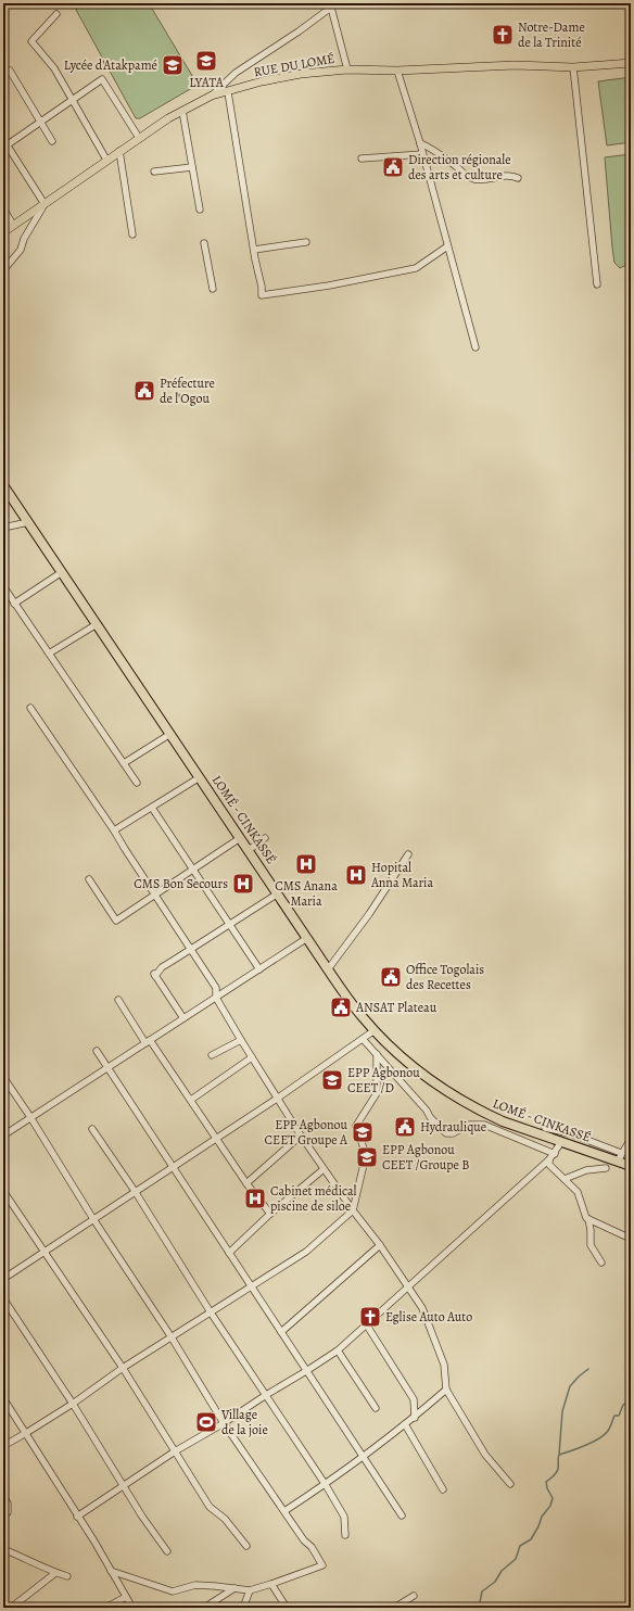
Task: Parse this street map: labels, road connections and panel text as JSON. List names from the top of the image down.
{
  "streets": {
    "highway": ["LOMÉ - CINKASSÉ"],
    "main road": ["RUE DU LOMÉ"]
  },
  "places": {
    "church": ["Notre-Dame de la Trinité", "Eglise Auto Auto"],
    "school or university": [
      "LYATA",
      "Lycée d'Atakpamé",
      "EPP Agbonou CEET /D",
      "EPP Agbonou CEET Groupe A",
      "EPP Agbonou CEET /Groupe B"
    ],
    "public building": [
      "Direction régionale des arts et culture",
      "Préfecture de l'Ogou",
      "Office Togolais des Recettes",
      "ANSAT Plateau",
      "Hydraulique"
    ],
    "hospital": [
      "CMS Anana Maria",
      "Hopital Anna Maria",
      "CMS Bon Secours",
      "Cabinet médical piscine de siloe"
    ],
    "sports": ["Village de la joie"]
  }
}
